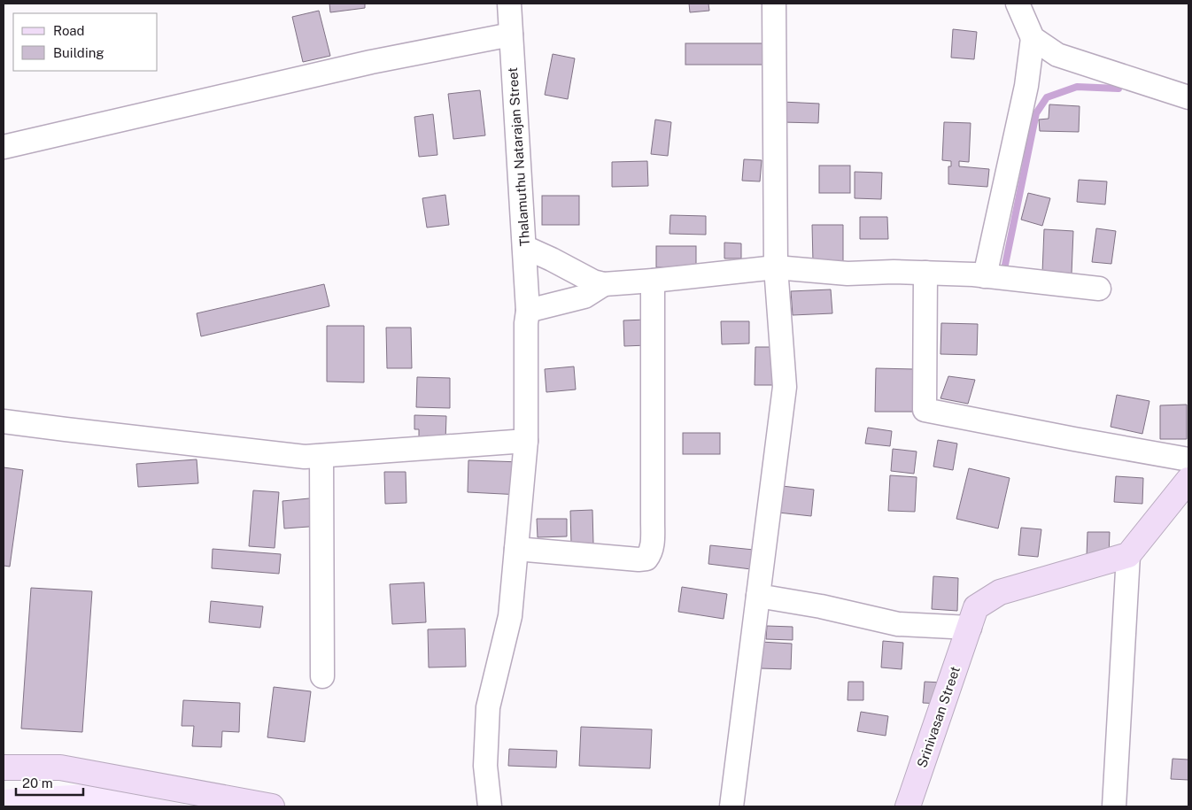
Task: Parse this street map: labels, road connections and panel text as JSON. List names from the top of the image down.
{
  "streets": {
    "street": ["Thalamuthu Natarajan Street", "Srinivasan Street"]
  },
  "legend": ["Road", "Building"],
  "scale_bar": "20 m"
}
